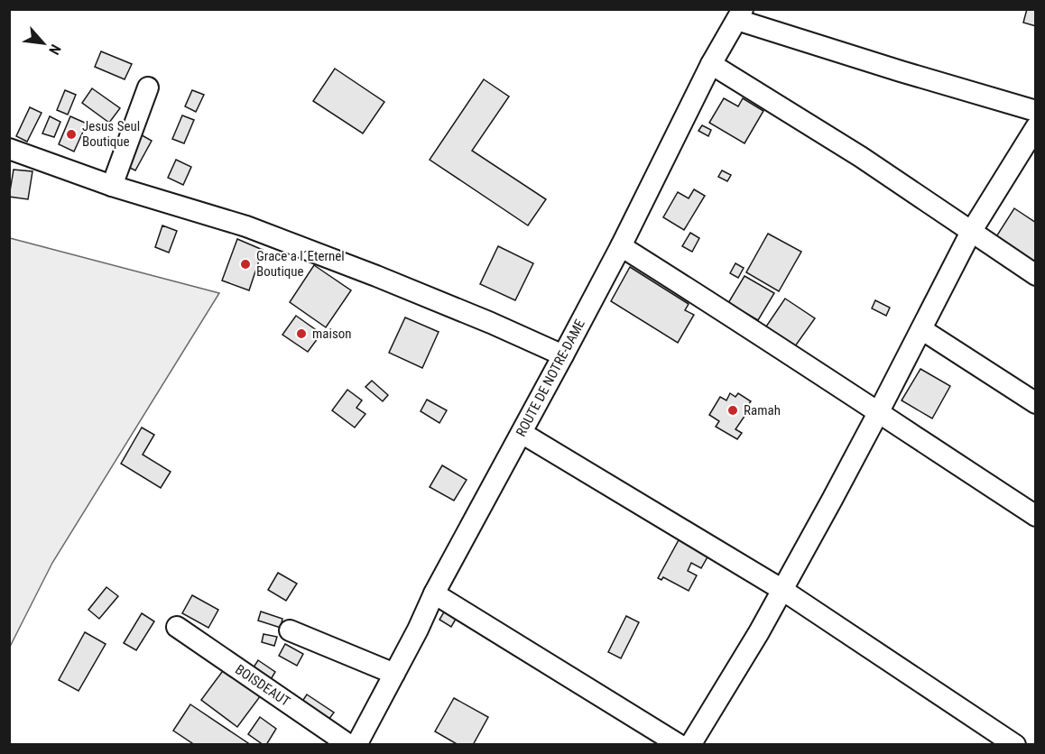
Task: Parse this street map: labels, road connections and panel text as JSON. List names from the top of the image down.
{
  "streets": {
    "street": ["ROUTE DE NOTRE-DAME", "BOISDEAUT"]
  },
  "places": [
    "Jesus Seul Boutique",
    "Grace a l´Eternel Boutique",
    "maison",
    "Ramah"
  ],
  "north": "bottom right"
}
